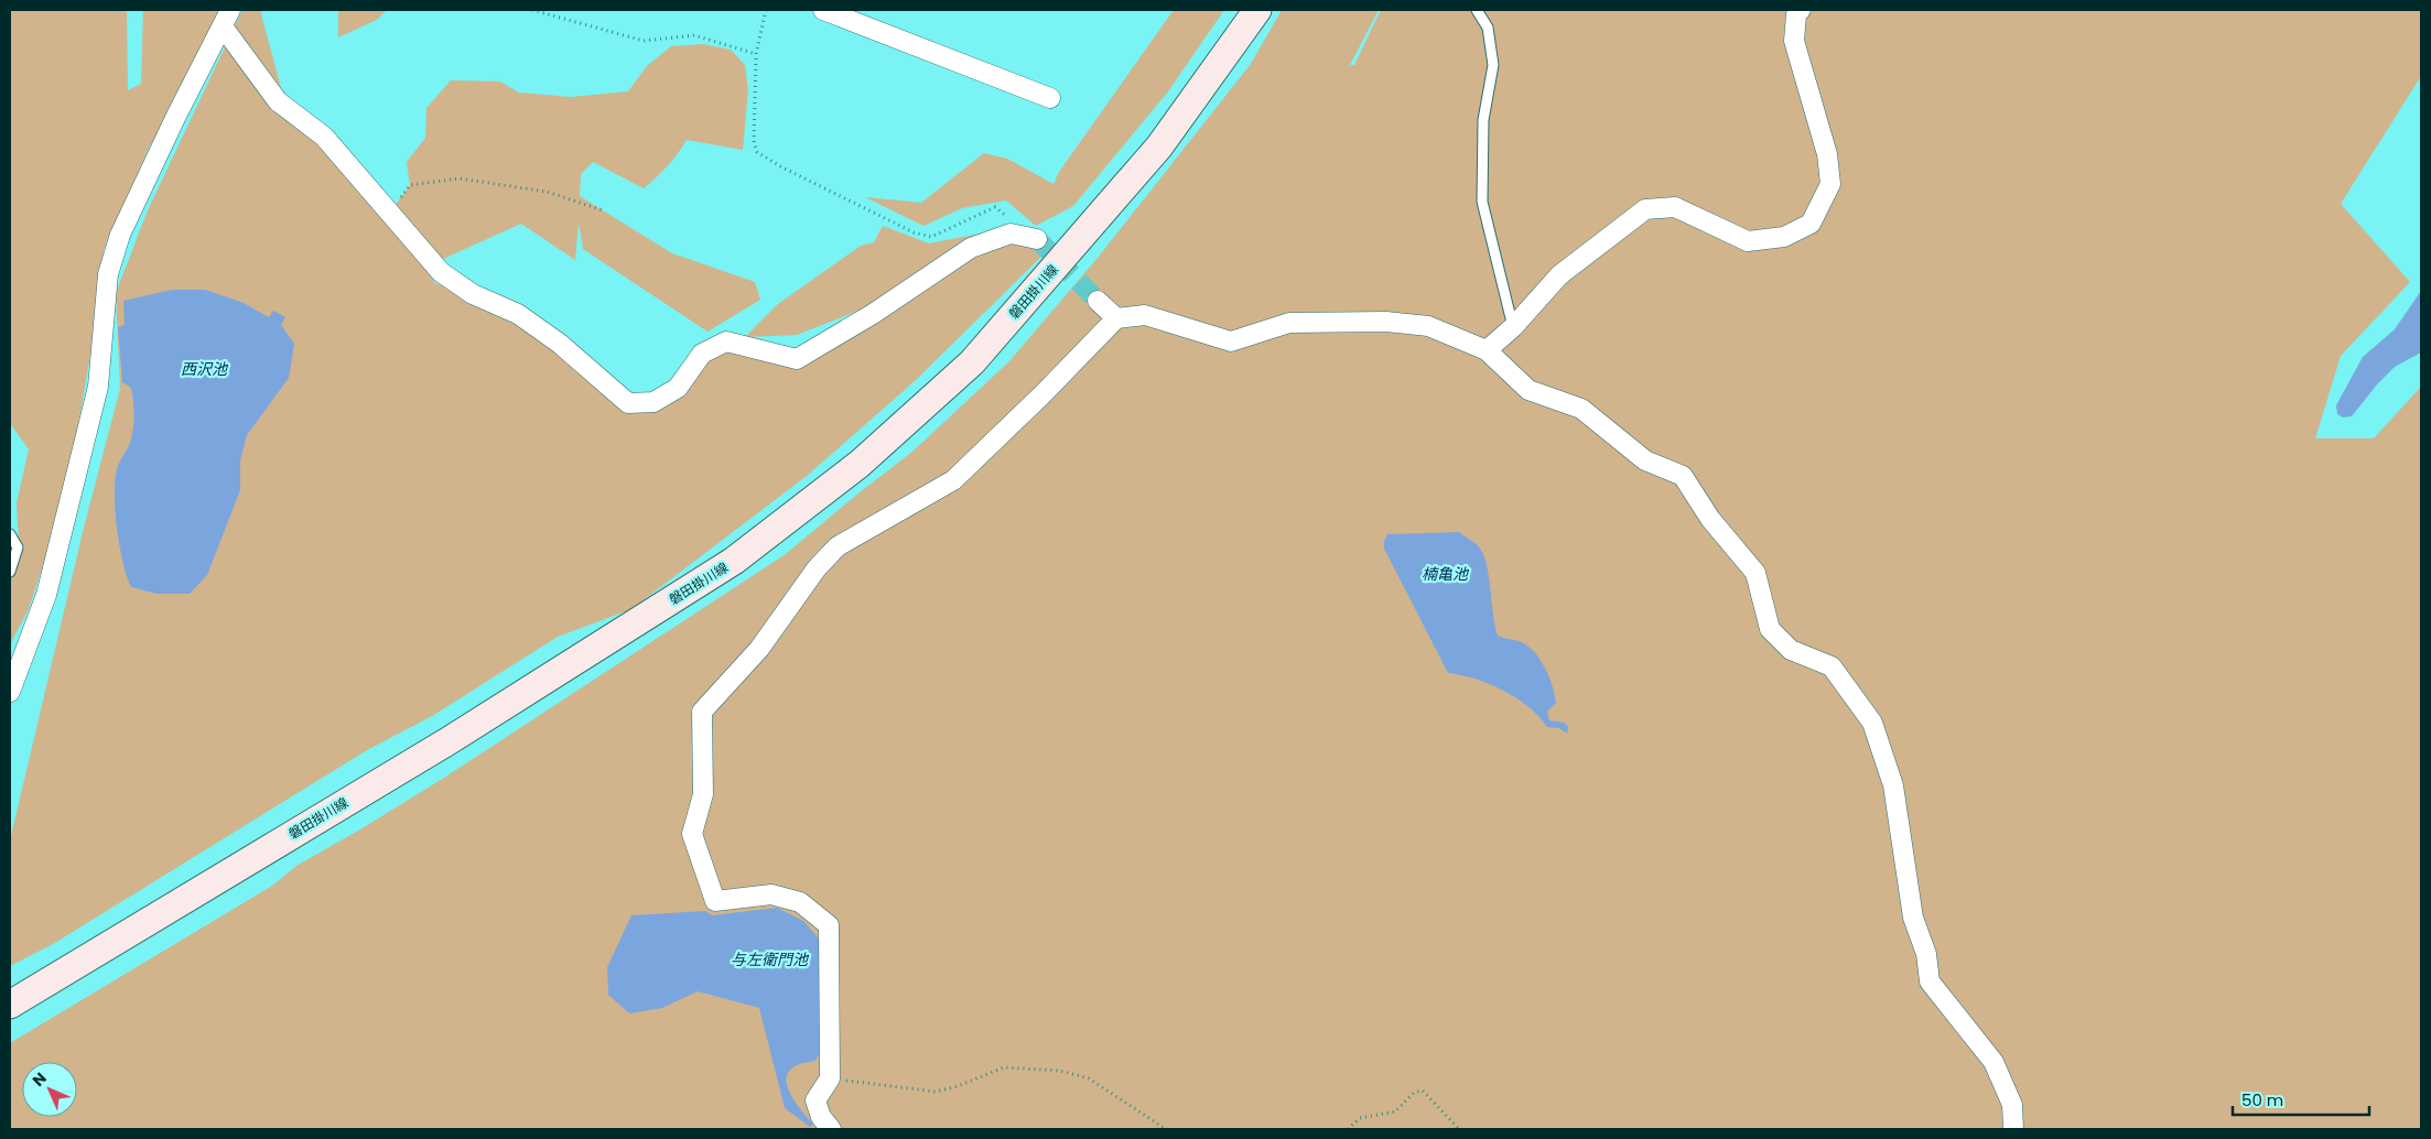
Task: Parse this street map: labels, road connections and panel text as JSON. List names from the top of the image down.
{
  "streets": {
    "main road": ["磐田掛川線"]
  },
  "water": ["西沢池", "楠亀池", "与左衛門池"],
  "scale_bar": "50 m",
  "north": "top left"
}
